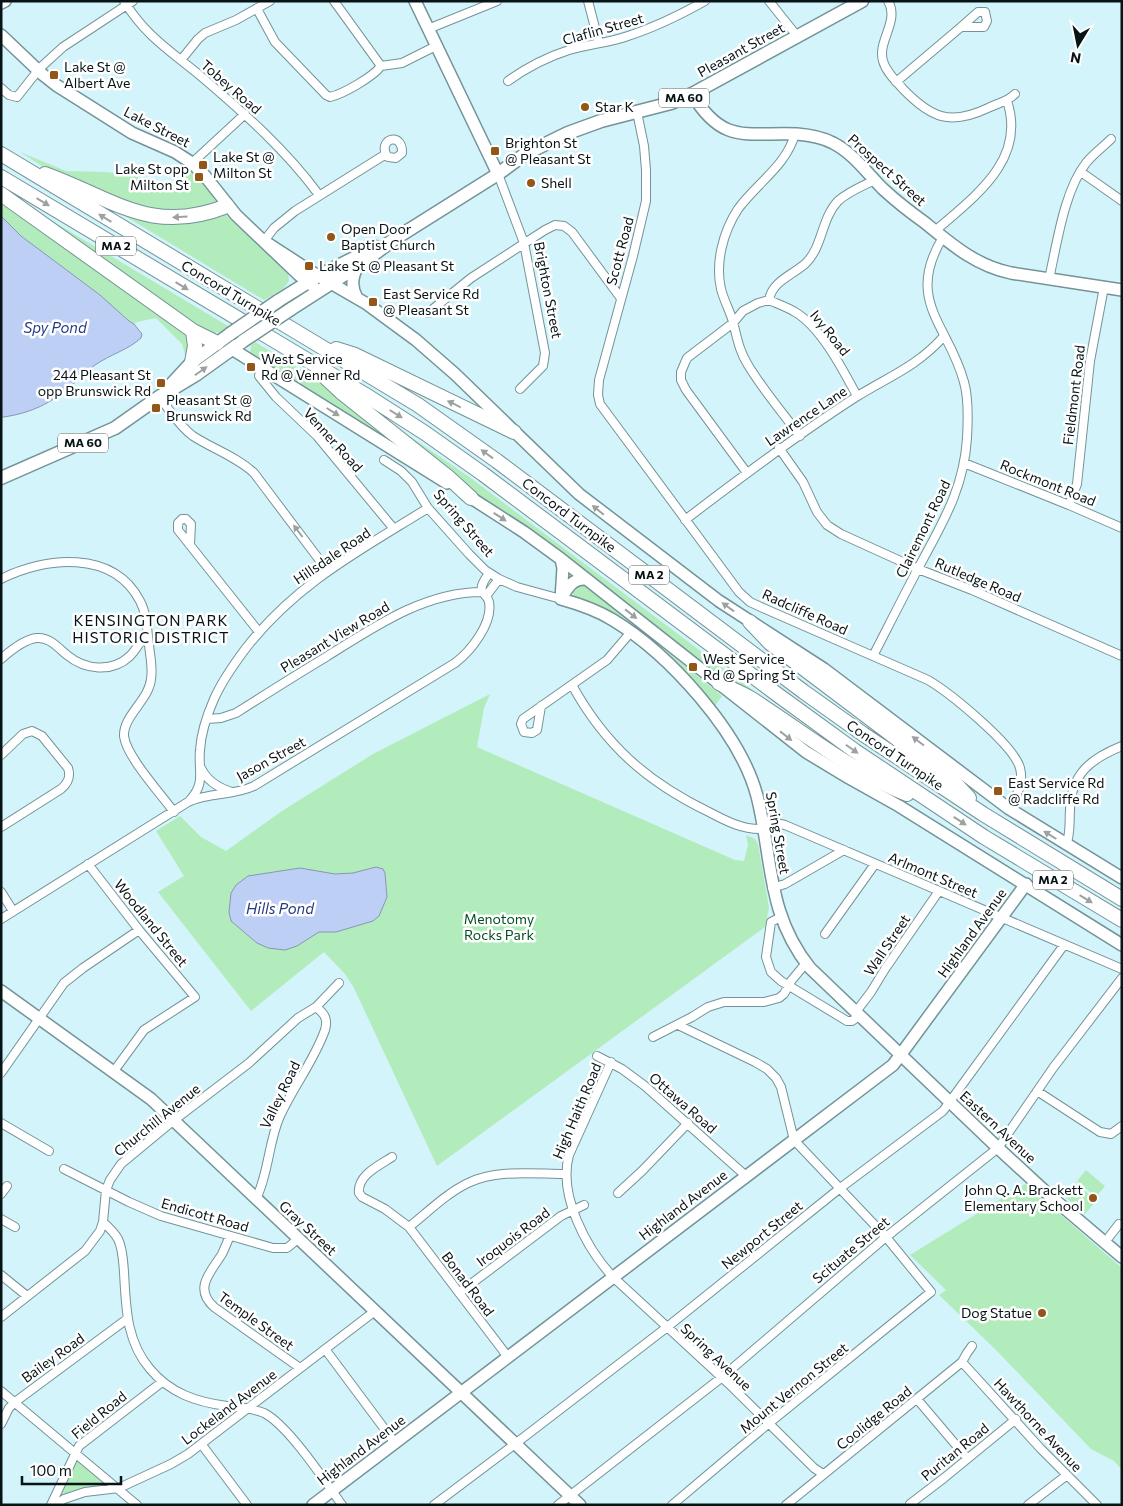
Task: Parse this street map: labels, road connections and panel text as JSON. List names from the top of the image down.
{
  "streets": {
    "highway": ["MA 2", "Concord Turnpike"],
    "main road": ["Pleasant Street", "MA 60"],
    "street": [
      "Claflin Street",
      "Tobey Road",
      "Lake Street",
      "Prospect Street",
      "Scott Road",
      "Brighton Street",
      "Ivy Road",
      "Fieldmont Road",
      "Lawrence Lane",
      "Venner Road",
      "Rockmont Road",
      "Spring Street",
      "Clairemont Road",
      "Hillsdale Road",
      "Rutledge Road",
      "Radcliffe Road",
      "Pleasant View Road",
      "Jason Street",
      "Arlmont Street",
      "Woodland Street",
      "Highland Avenue",
      "Wall Street",
      "Valley Road",
      "Ottawa Road",
      "High Haith Road",
      "Churchill Avenue",
      "Eastern Avenue",
      "Endicott Road",
      "Gray Street",
      "Newport Street",
      "Iroquois Road",
      "Scituate Street",
      "Bonad Road",
      "Temple Street",
      "Spring Avenue",
      "Bailey Road",
      "Mount Vernon Street",
      "Lockeland Avenue",
      "Field Road",
      "Coolidge Road",
      "Hawthorne Avenue",
      "Puritan Road"
    ]
  },
  "crossings": [
    ["Pleasant Street", "Lake Street"],
    ["Pleasant Street", "Prospect Street"],
    ["Pleasant Street", "Scott Road"],
    ["Pleasant Street", "Brighton Street"],
    ["Pleasant Street", "Concord Turnpike"],
    ["Lake Street", "Concord Turnpike"],
    ["Prospect Street", "Fieldmont Road"],
    ["Prospect Street", "Clairemont Road"],
    ["Scott Road", "Radcliffe Road"],
    ["Concord Turnpike", "Radcliffe Road"],
    ["Ivy Road", "Lawrence Lane"],
    ["Fieldmont Road", "Rockmont Road"],
    ["Lawrence Lane", "Clairemont Road"],
    ["Lawrence Lane", "Rutledge Road"],
    ["Lawrence Lane", "Radcliffe Road"],
    ["Venner Road", "Hillsdale Road"],
    ["Rockmont Road", "Clairemont Road"],
    ["Spring Street", "Hillsdale Road"],
    ["Spring Street", "Jason Street"],
    ["Spring Street", "Arlmont Street"],
    ["Spring Street", "Highland Avenue"],
    ["Spring Street", "Wall Street"],
    ["Spring Street", "Eastern Avenue"],
    ["Clairemont Road", "Rutledge Road"],
    ["Clairemont Road", "Radcliffe Road"],
    ["Hillsdale Road", "Pleasant View Road"],
    ["Hillsdale Road", "Jason Street"],
    ["Pleasant View Road", "Jason Street"],
    ["Jason Street", "Woodland Street"],
    ["Arlmont Street", "Highland Avenue"],
    ["Arlmont Street", "Wall Street"],
    ["Arlmont Street", "Newport Street"],
    ["Woodland Street", "Gray Street"],
    ["Highland Avenue", "Ottawa Road"],
    ["Highland Avenue", "High Haith Road"],
    ["Highland Avenue", "Eastern Avenue"],
    ["Highland Avenue", "Gray Street"],
    ["Highland Avenue", "Bonad Road"],
    ["Highland Avenue", "Spring Avenue"],
    ["Valley Road", "Churchill Avenue"],
    ["Valley Road", "Gray Street"],
    ["Ottawa Road", "High Haith Road"],
    ["High Haith Road", "Iroquois Road"],
    ["High Haith Road", "Spring Avenue"],
    ["Churchill Avenue", "Endicott Road"],
    ["Churchill Avenue", "Gray Street"],
    ["Eastern Avenue", "Newport Street"],
    ["Eastern Avenue", "Scituate Street"],
    ["Endicott Road", "Gray Street"],
    ["Endicott Road", "Temple Street"],
    ["Gray Street", "Newport Street"],
    ["Gray Street", "Scituate Street"],
    ["Gray Street", "Lockeland Avenue"],
    ["Newport Street", "Spring Avenue"],
    ["Iroquois Road", "Bonad Road"],
    ["Scituate Street", "Spring Avenue"],
    ["Scituate Street", "Mount Vernon Street"],
    ["Temple Street", "Lockeland Avenue"],
    ["Spring Avenue", "Mount Vernon Street"],
    ["Spring Avenue", "Coolidge Road"],
    ["Coolidge Road", "Hawthorne Avenue"],
    ["Hawthorne Avenue", "Puritan Road"]
  ],
  "districts": ["KENSINGTON PARK HISTORIC DISTRICT"],
  "water": ["Spy Pond", "Hills Pond"],
  "parks": ["Menotomy Rocks Park"],
  "places": {
    "transit": [
      "Lake St @ Albert Ave",
      "Brighton St @ Pleasant St",
      "Lake St @ Milton St",
      "Lake St opp Milton St",
      "Lake St @ Pleasant St",
      "East Service Rd @ Pleasant St",
      "West Service Rd @ Venner Rd",
      "244 Pleasant St opp Brunswick Rd",
      "Pleasant St @ Brunswick Rd",
      "West Service Rd @ Spring St",
      "East Service Rd @ Radcliffe Rd"
    ],
    "other": [
      "Star K",
      "Shell",
      "Open Door Baptist Church",
      "John Q. A. Brackett Elementary School",
      "Dog Statue"
    ]
  },
  "scale_bar": "100 m",
  "north": "bottom"
}
